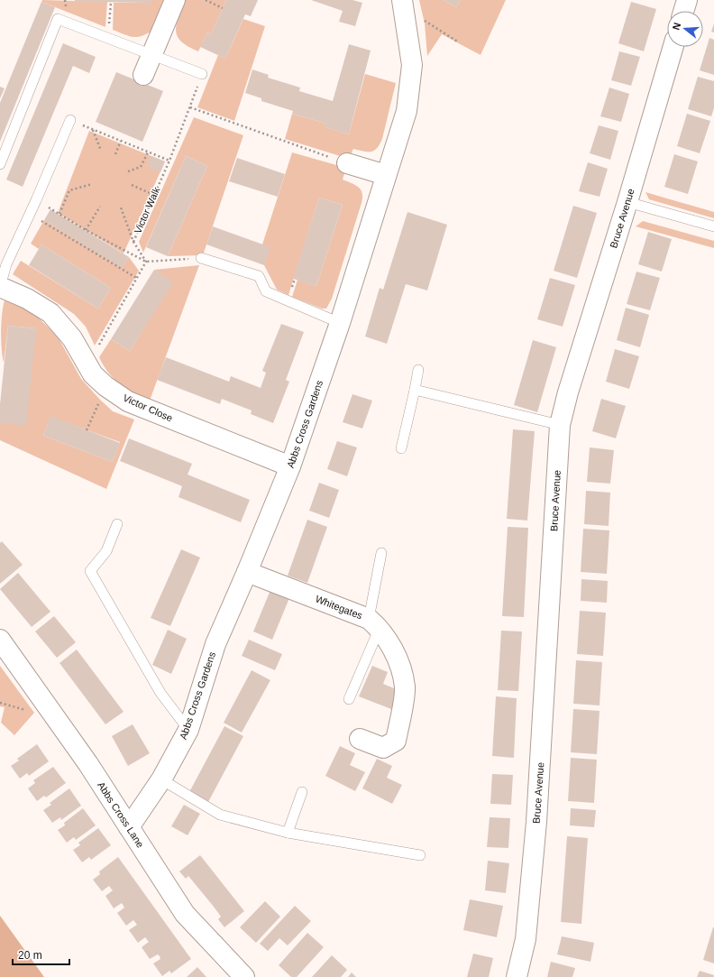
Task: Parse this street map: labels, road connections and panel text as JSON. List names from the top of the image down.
{
  "streets": {
    "street": [
      "Bruce Avenue",
      "Victor Close",
      "Abbs Cross Gardens",
      "Whitegates",
      "Abbs Cross Lane"
    ],
    "path": ["Victor Walk"]
  },
  "crossings": [
    ["Victor Close", "Abbs Cross Gardens"],
    ["Abbs Cross Gardens", "Whitegates"],
    ["Abbs Cross Gardens", "Abbs Cross Lane"]
  ],
  "scale_bar": "20 m",
  "north": "left"
}
